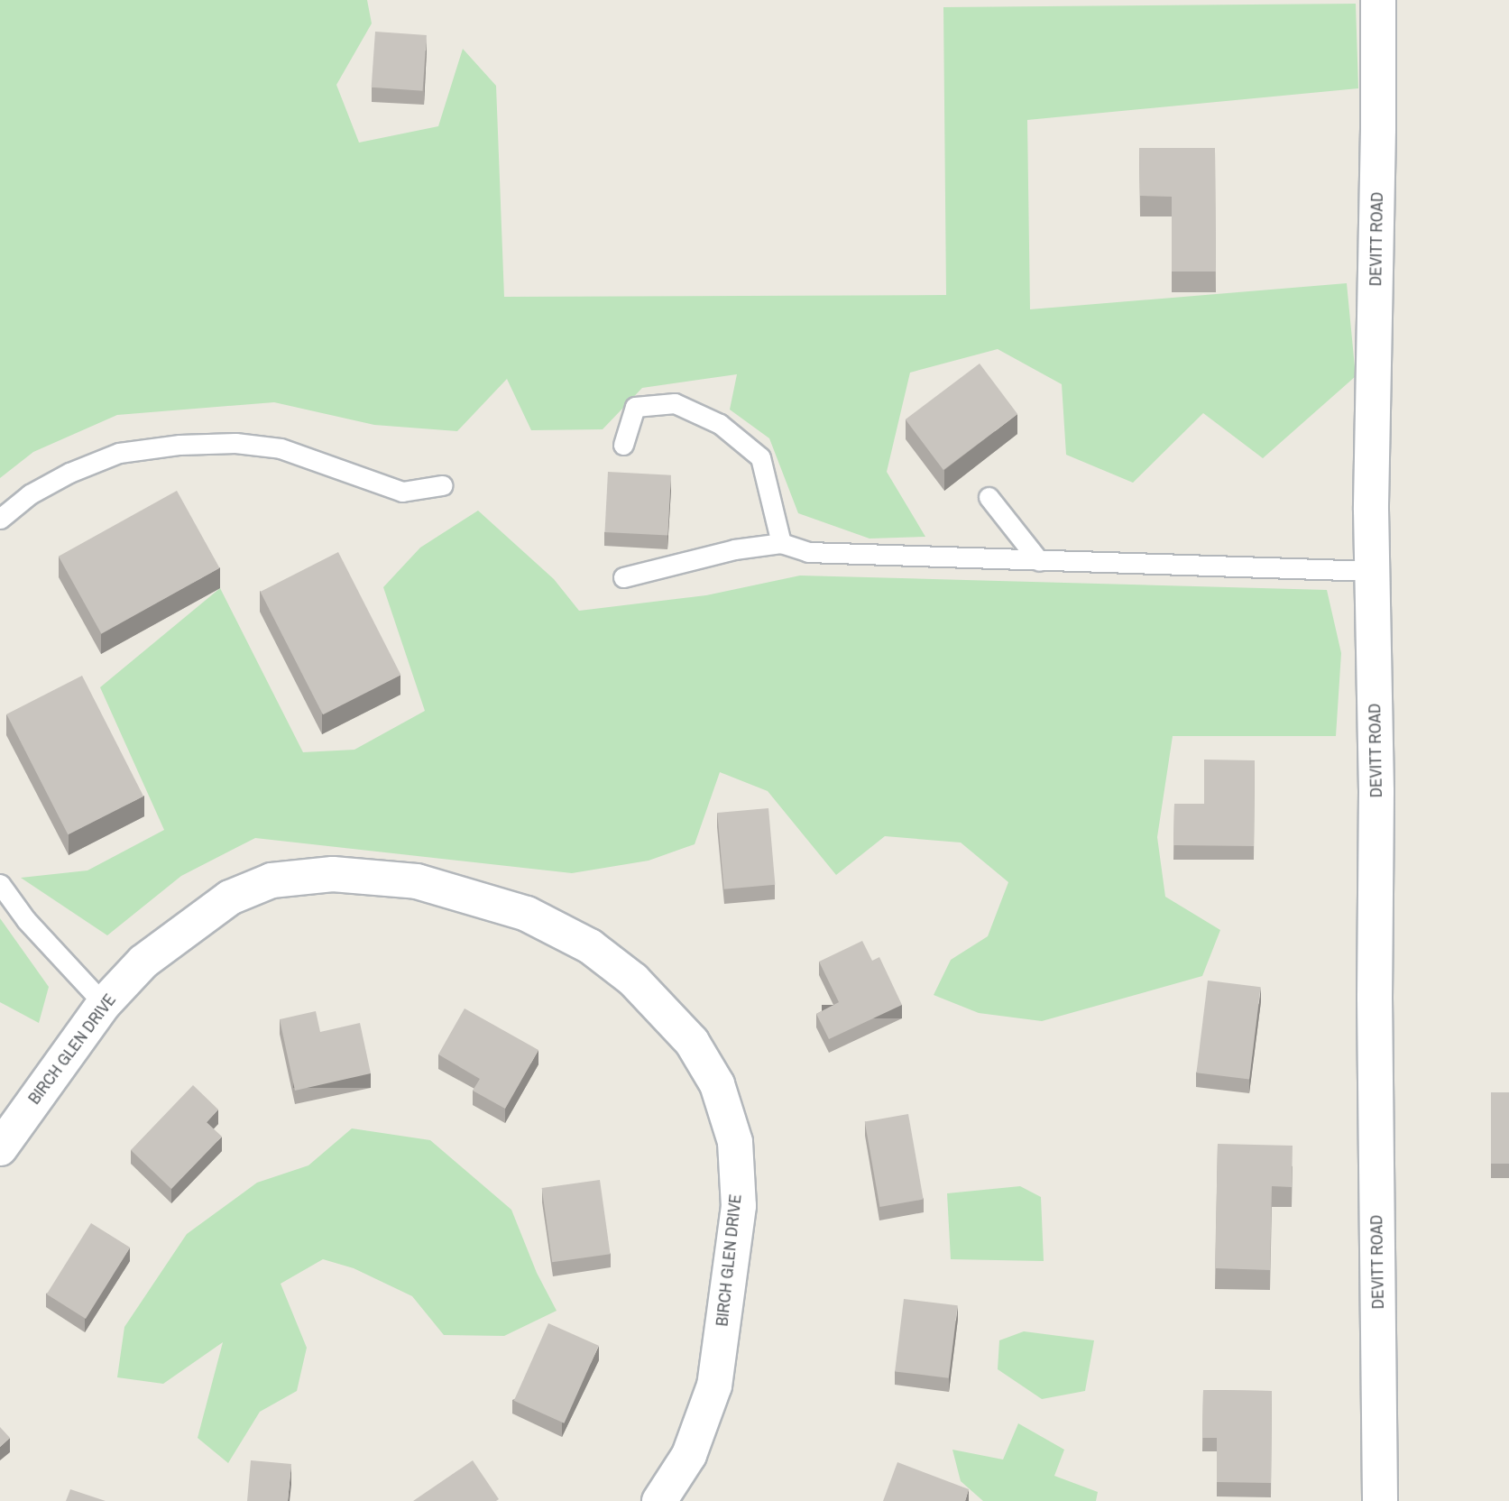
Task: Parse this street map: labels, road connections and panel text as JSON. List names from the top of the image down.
{
  "streets": {
    "street": ["DEVITT ROAD", "BIRCH GLEN DRIVE"]
  }
}
